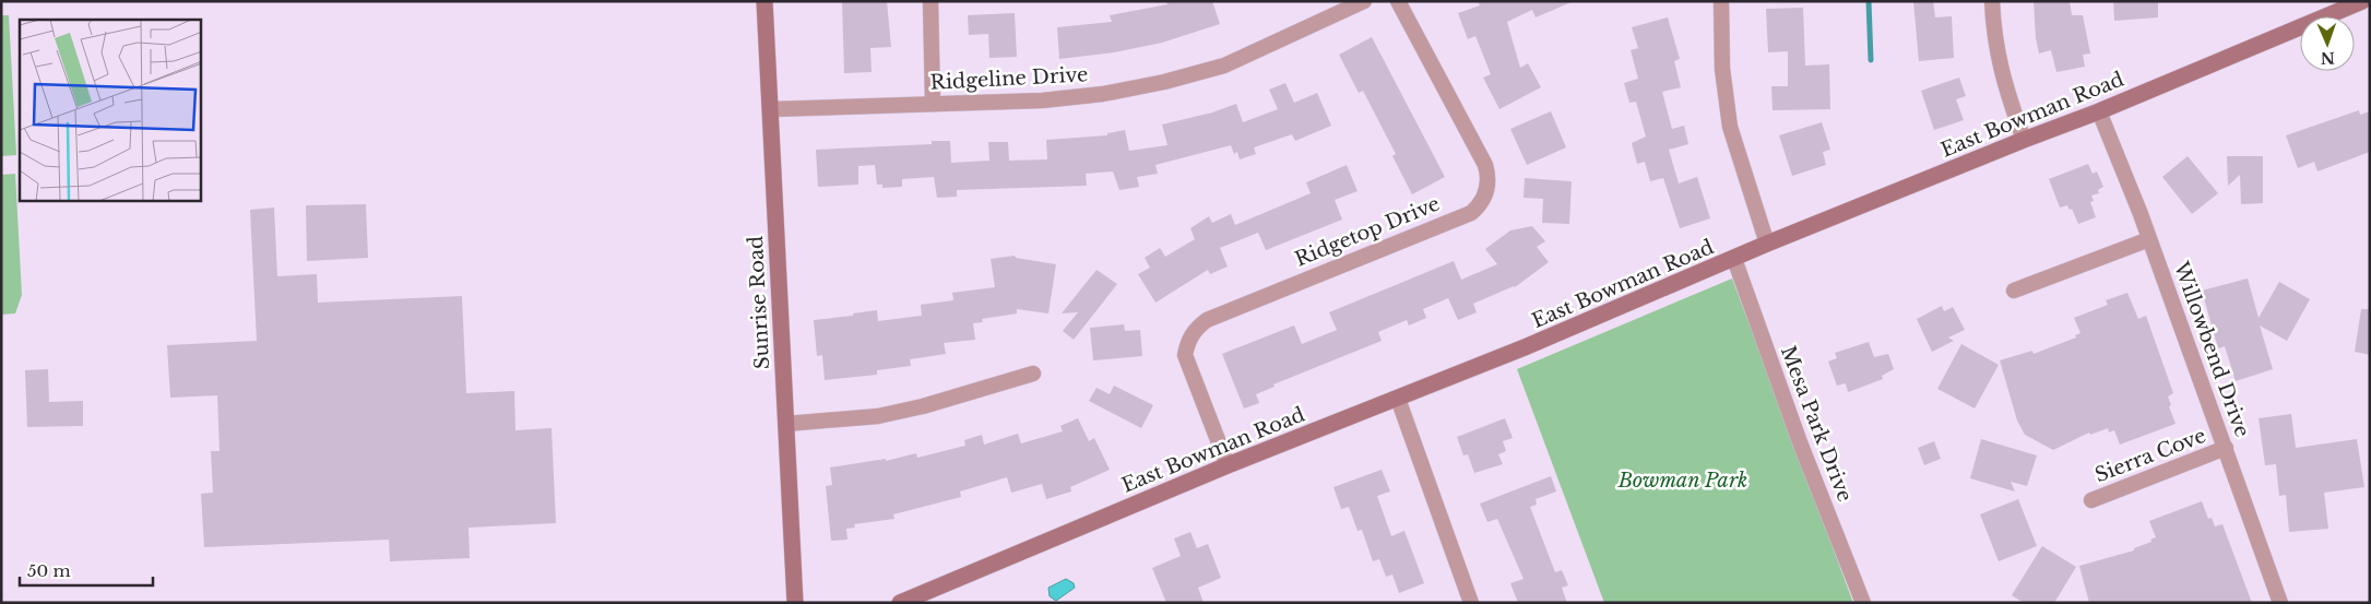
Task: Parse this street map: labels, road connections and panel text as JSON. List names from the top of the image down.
{
  "streets": {
    "street": [
      "Ridgeline Drive",
      "East Bowman Road",
      "Ridgetop Drive",
      "Sunrise Road",
      "Willowbend Drive",
      "Mesa Park Drive",
      "Sierra Cove"
    ]
  },
  "crossings": [
    ["Ridgeline Drive", "Sunrise Road"],
    ["East Bowman Road", "Ridgetop Drive"],
    ["East Bowman Road", "Willowbend Drive"],
    ["East Bowman Road", "Mesa Park Drive"],
    ["Willowbend Drive", "Sierra Cove"]
  ],
  "parks": ["Bowman Park"],
  "scale_bar": "50 m",
  "north": "bottom"
}
